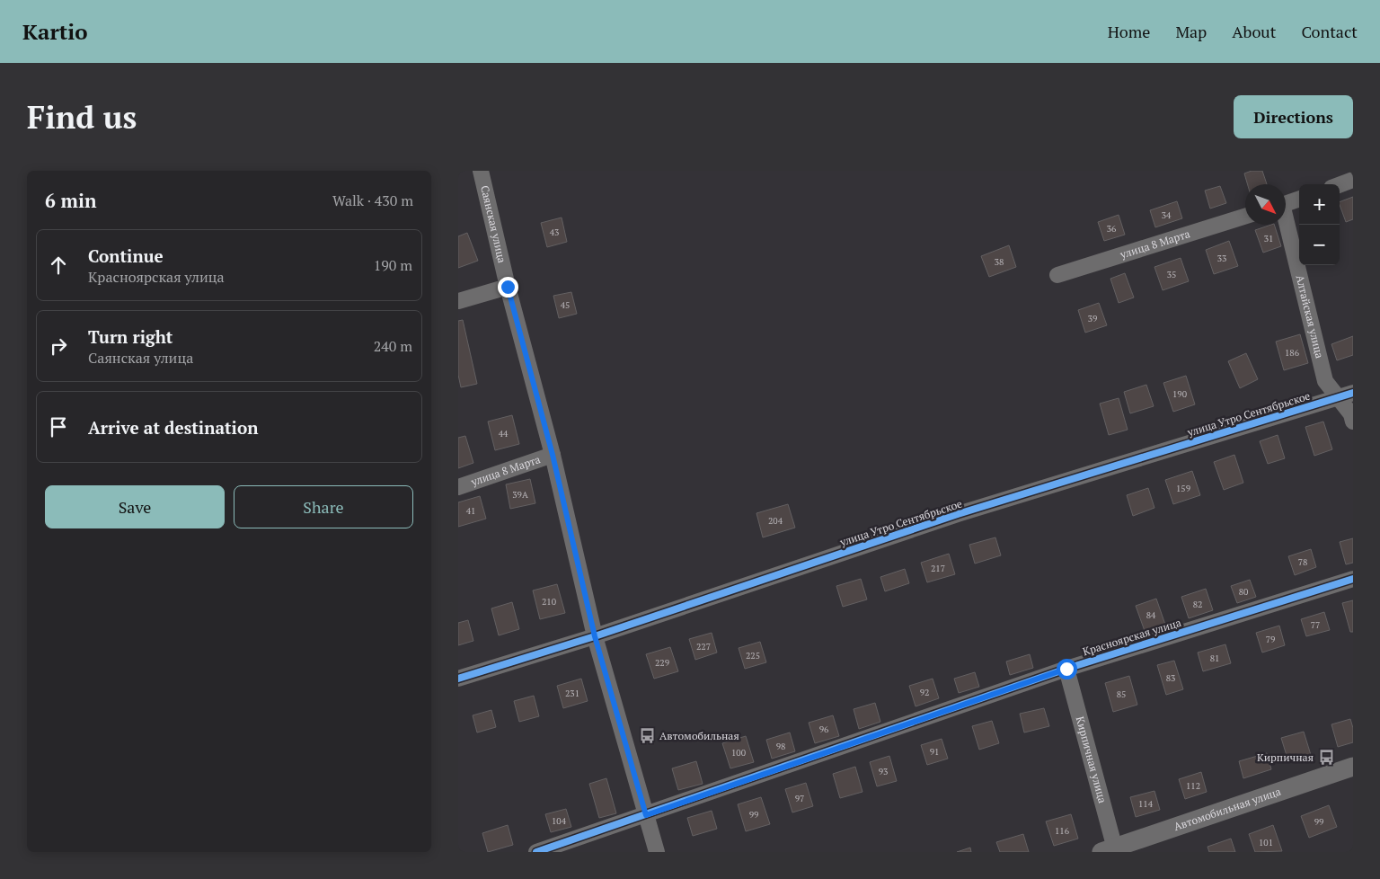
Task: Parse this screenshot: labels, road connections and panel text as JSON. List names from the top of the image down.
{
  "streets": {
    "street": [
      "Саянская улица",
      "улица 8 Марта",
      "Алтайская улица",
      "улица Утро Сентябрьское",
      "Красноярская улица",
      "Кирпичная улица",
      "Автомобильная улица"
    ]
  },
  "crossings": [
    ["Саянская улица", "улица 8 Марта"],
    ["Саянская улица", "улица Утро Сентябрьское"],
    ["Саянская улица", "Красноярская улица"],
    ["Алтайская улица", "улица Утро Сентябрьское"],
    ["Красноярская улица", "Кирпичная улица"],
    ["Кирпичная улица", "Автомобильная улица"]
  ],
  "places": {
    "bus stop": ["Автомобильная", "Кирпичная"]
  },
  "house_numbers": [
    "34",
    "36",
    "43",
    "31",
    "33",
    "38",
    "35",
    "45",
    "39",
    "186",
    "190",
    "44",
    "159",
    "39А",
    "41",
    "204",
    "78",
    "217",
    "80",
    "210",
    "82",
    "84",
    "77",
    "79",
    "227",
    "225",
    "81",
    "229",
    "83",
    "92",
    "231",
    "85",
    "96",
    "98",
    "91",
    "100",
    "93",
    "112",
    "97",
    "114",
    "99",
    "104",
    "99",
    "116",
    "101"
  ],
  "north": "bottom right",
  "page": {
    "header": "Kartio",
    "nav": [
      "Home",
      "Map",
      "About",
      "Contact"
    ],
    "buttons": [
      "Directions",
      ["Save", "Share"]
    ],
    "title": "Find us",
    "heading": ["6 min", "Walk · 430 m"],
    "map_buttons": ["+", "−"],
    "list": [
      ["Continue", "Красноярская улица", "190 m"],
      ["Turn right", "Саянская улица", "240 m"],
      "Arrive at destination"
    ]
  }
}
